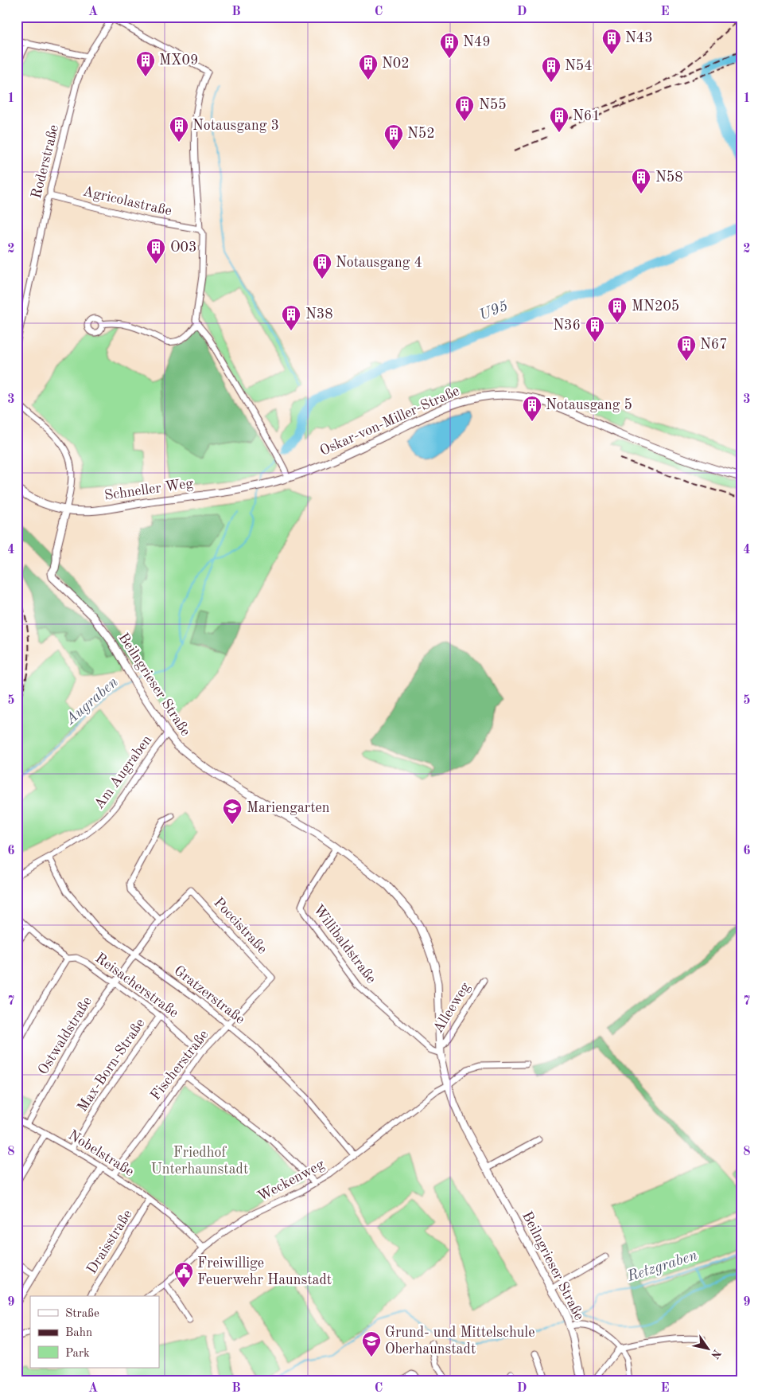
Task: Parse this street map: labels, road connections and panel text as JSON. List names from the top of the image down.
{
  "streets": {
    "main road": ["Oskar-von-Miller-Straße", "Schneller Weg", "Beilngrieser Straße"],
    "street": [
      "Roderstraße",
      "Agricolastraße",
      "Am Augraben",
      "Poccistraße",
      "Willibaldstraße",
      "Reisacherstraße",
      "Gratzerstraße",
      "Alleeweg",
      "Ostwaldstraße",
      "Max-Born-Straße",
      "Fischerstraße",
      "Nobelstraße",
      "Weckenweg",
      "Draisstraße"
    ]
  },
  "crossings": [
    ["Roderstraße", "Agricolastraße"],
    ["Oskar-von-Miller-Straße", "Schneller Weg"],
    ["Schneller Weg", "Beilngrieser Straße"],
    ["Beilngrieser Straße", "Am Augraben"],
    ["Beilngrieser Straße", "Willibaldstraße"],
    ["Beilngrieser Straße", "Alleeweg"],
    ["Beilngrieser Straße", "Weckenweg"],
    ["Am Augraben", "Gratzerstraße"],
    ["Poccistraße", "Ostwaldstraße"],
    ["Poccistraße", "Fischerstraße"],
    ["Willibaldstraße", "Alleeweg"],
    ["Reisacherstraße", "Ostwaldstraße"],
    ["Reisacherstraße", "Max-Born-Straße"],
    ["Reisacherstraße", "Fischerstraße"],
    ["Gratzerstraße", "Ostwaldstraße"],
    ["Gratzerstraße", "Fischerstraße"],
    ["Gratzerstraße", "Weckenweg"],
    ["Ostwaldstraße", "Nobelstraße"],
    ["Max-Born-Straße", "Nobelstraße"],
    ["Fischerstraße", "Nobelstraße"],
    ["Nobelstraße", "Weckenweg"],
    ["Nobelstraße", "Draisstraße"]
  ],
  "water": ["U95", "Augraben", "Retzgraben"],
  "parks": ["Friedhof Unterhaunstadt"],
  "places": {
    "building": [
      "N43",
      "N49",
      "MX09",
      "N02",
      "N54",
      "N55",
      "N61",
      "Notausgang 3",
      "N52",
      "N58",
      "O03",
      "Notausgang 4",
      "MN205",
      "N38",
      "N36",
      "N67",
      "Notausgang 5"
    ],
    "school or university": ["Mariengarten", "Grund- und Mittelschule Oberhaunstadt"],
    "public building": ["Freiwillige Feuerwehr Haunstadt"]
  },
  "legend": ["Straße", "Bahn", "Park"],
  "north": "bottom right",
  "grid": {
    "columns": [
      "A",
      "B",
      "C",
      "D",
      "E"
    ],
    "rows": [
      "1",
      "2",
      "3",
      "4",
      "5",
      "6",
      "7",
      "8",
      "9"
    ]
  }
}
